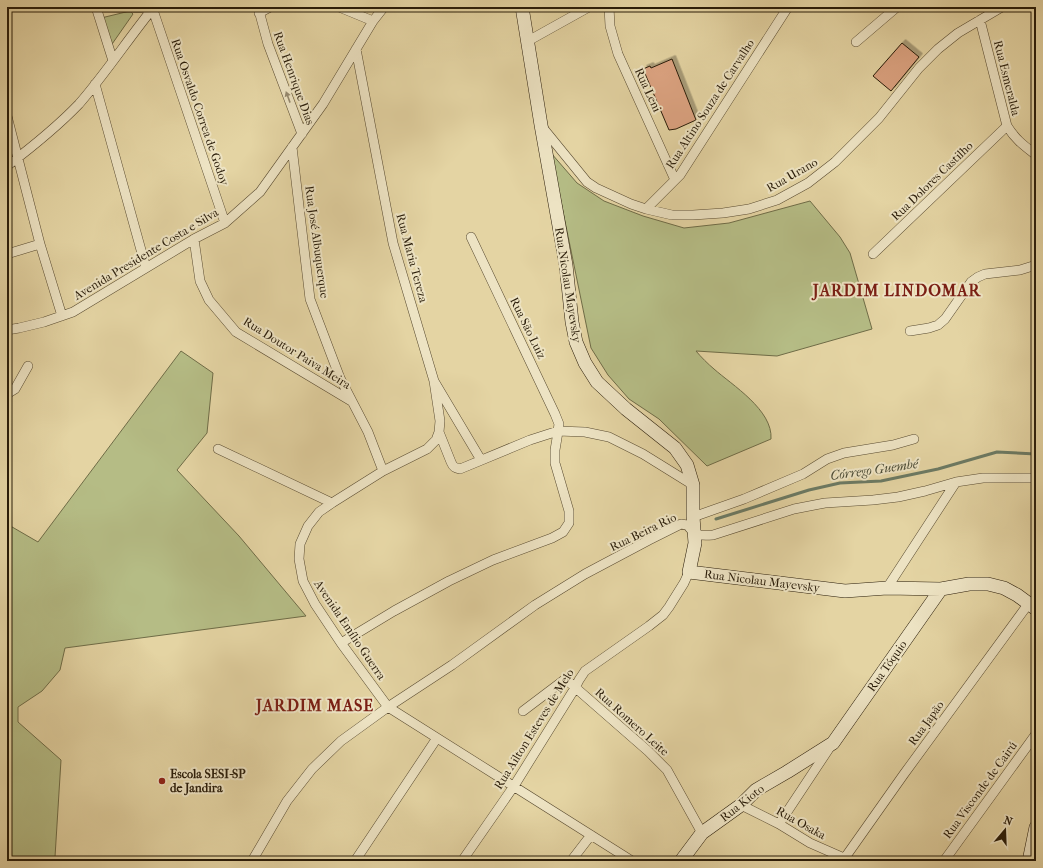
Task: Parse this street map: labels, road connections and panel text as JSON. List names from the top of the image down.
{
  "streets": {
    "street": [
      "Rua Henrique Dias",
      "Rua Esmeralda",
      "Rua Leni",
      "Rua Altino Souza de Carvalho",
      "Rua Osvaldo Correa de Godoy",
      "Rua Urano",
      "Rua Dolores Castilho",
      "Rua José Albuquerque",
      "Avenida Presidente Costa e Silva",
      "Rua Maria Tereza",
      "Rua Nicolau Mayevsky",
      "Rua São Luiz",
      "Rua Doutor Paiva Meira",
      "Rua Beira Rio",
      "Avenida Emílio Guerra",
      "Rua Tóquio",
      "Rua Romero Leite",
      "Rua Japão",
      "Rua Ailton Esteves de Melo",
      "Rua Visconde de Cairú",
      "Rua Kioto",
      "Rua Osaka"
    ]
  },
  "crossings": [
    ["Rua Henrique Dias", "Avenida Presidente Costa e Silva"],
    ["Rua Esmeralda", "Rua Urano"],
    ["Rua Esmeralda", "Rua Dolores Castilho"],
    ["Rua Leni", "Rua Altino Souza de Carvalho"],
    ["Rua Altino Souza de Carvalho", "Rua Urano"],
    ["Rua Osvaldo Correa de Godoy", "Avenida Presidente Costa e Silva"],
    ["Rua Urano", "Rua Nicolau Mayevsky"],
    ["Rua José Albuquerque", "Avenida Presidente Costa e Silva"],
    ["Rua José Albuquerque", "Rua Doutor Paiva Meira"],
    ["Rua José Albuquerque", "Avenida Emílio Guerra"],
    ["Avenida Presidente Costa e Silva", "Rua Maria Tereza"],
    ["Avenida Presidente Costa e Silva", "Rua Doutor Paiva Meira"],
    ["Rua Nicolau Mayevsky", "Rua Beira Rio"],
    ["Rua Nicolau Mayevsky", "Rua Tóquio"],
    ["Rua Nicolau Mayevsky", "Rua Japão"],
    ["Rua Nicolau Mayevsky", "Rua Ailton Esteves de Melo"],
    ["Rua Beira Rio", "Avenida Emílio Guerra"],
    ["Rua Tóquio", "Rua Kioto"],
    ["Rua Romero Leite", "Rua Ailton Esteves de Melo"],
    ["Rua Romero Leite", "Rua Kioto"],
    ["Rua Japão", "Rua Osaka"],
    ["Rua Kioto", "Rua Osaka"]
  ],
  "one_way": ["Rua Henrique Dias"],
  "districts": ["JARDIM LINDOMAR", "JARDIM MASE"],
  "water": ["Córrego Guembé"],
  "places": ["Escola SESI-SP de Jandira"],
  "north": "top"
}
